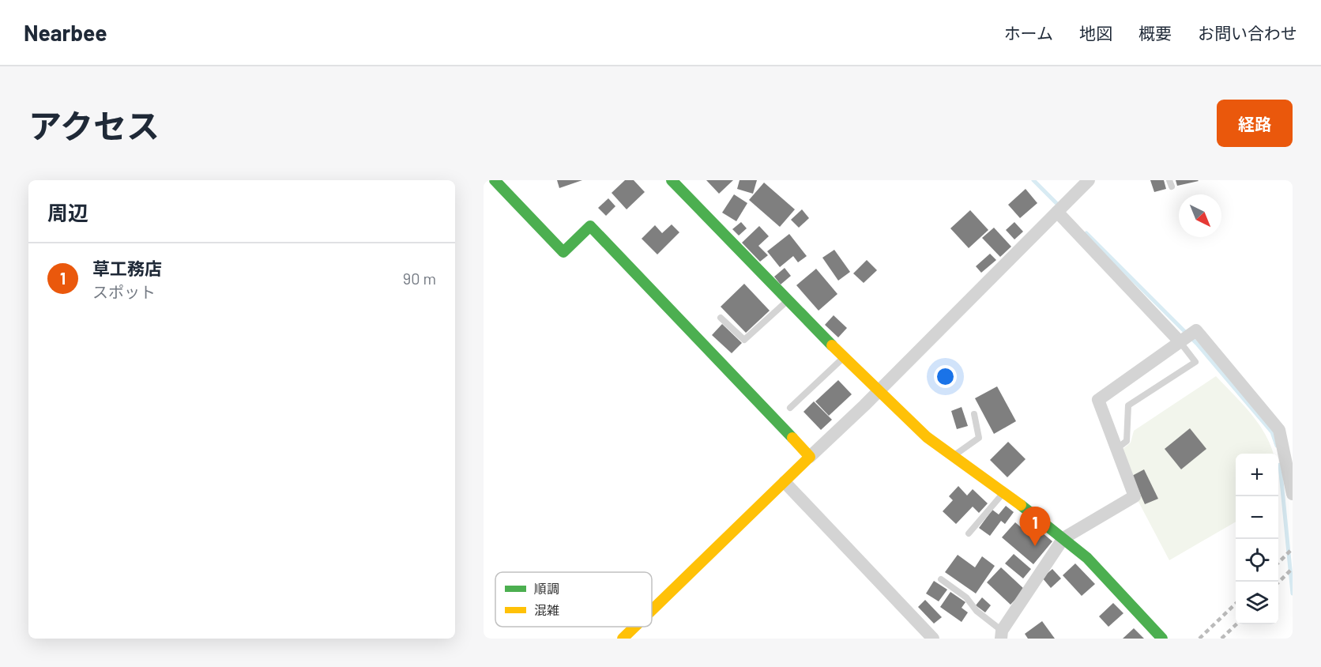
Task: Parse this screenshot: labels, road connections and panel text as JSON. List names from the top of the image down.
{
  "legend": ["順調", "混雑"],
  "north": "bottom right",
  "page": {
    "header": "Nearbee",
    "nav": [
      "ホーム",
      "地図",
      "概要",
      "お問い合わせ"
    ],
    "title": "アクセス",
    "buttons": "経路",
    "heading": "周辺",
    "list": [
      {
        "mark": "1",
        "name": "草工務店",
        "note": "スポット",
        "value": "90 m"
      }
    ],
    "map_buttons": ["+", "−"],
    "pins": "1"
  }
}
